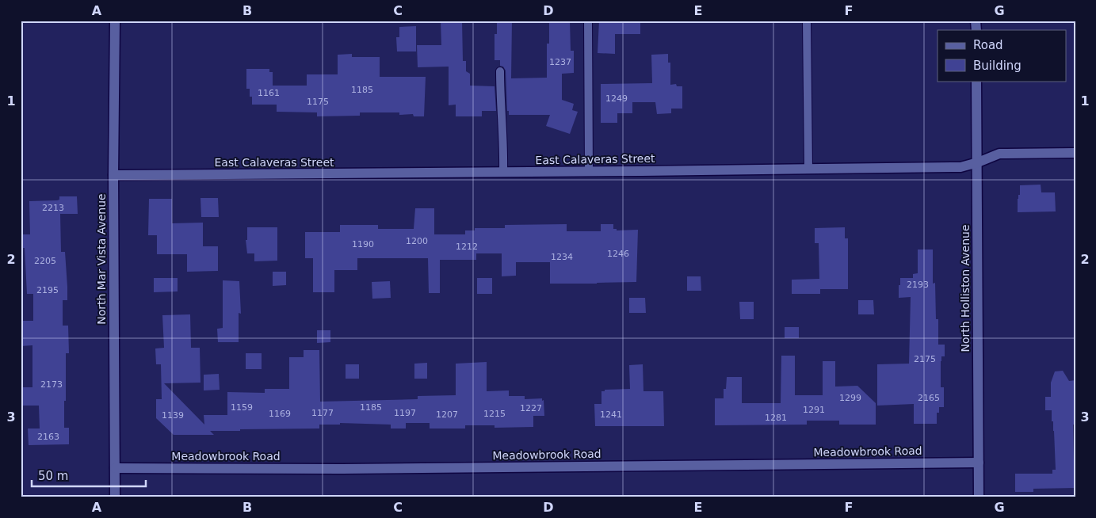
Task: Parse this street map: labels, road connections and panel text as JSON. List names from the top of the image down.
{
  "streets": {
    "street": [
      "East Calaveras Street",
      "North Mar Vista Avenue",
      "North Holliston Avenue",
      "Meadowbrook Road"
    ]
  },
  "crossings": [
    ["East Calaveras Street", "North Mar Vista Avenue"],
    ["East Calaveras Street", "North Holliston Avenue"],
    ["North Mar Vista Avenue", "Meadowbrook Road"],
    ["North Holliston Avenue", "Meadowbrook Road"]
  ],
  "house_numbers": [
    "1237",
    "1185",
    "1161",
    "1249",
    "1175",
    "2213",
    "1200",
    "1190",
    "1212",
    "1246",
    "1234",
    "2205",
    "2193",
    "2195",
    "2175",
    "2173",
    "1299",
    "2165",
    "1159",
    "1185",
    "1227",
    "1291",
    "1177",
    "1197",
    "1169",
    "1215",
    "1207",
    "1241",
    "1139",
    "1281",
    "2163"
  ],
  "legend": ["Road", "Building"],
  "scale_bar": "50 m",
  "grid": {
    "columns": [
      "A",
      "B",
      "C",
      "D",
      "E",
      "F",
      "G"
    ],
    "rows": ["1", "2", "3"]
  }
}
